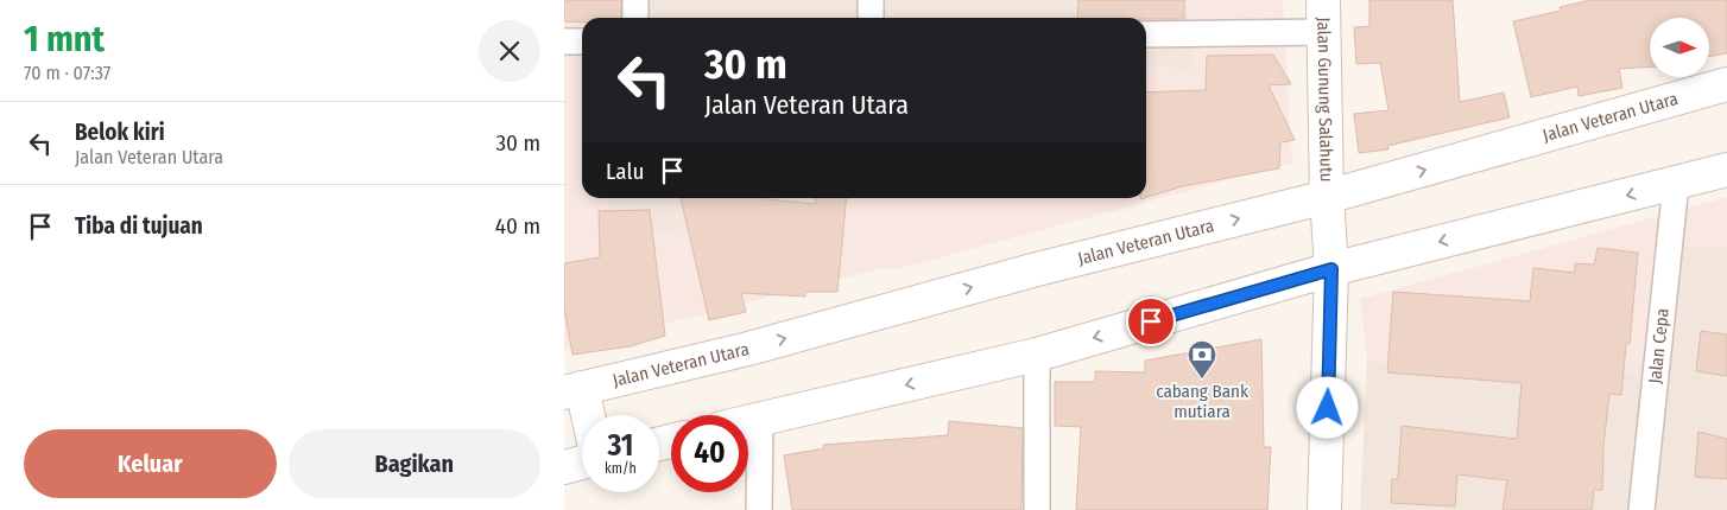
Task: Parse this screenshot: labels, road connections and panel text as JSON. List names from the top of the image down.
{
  "streets": {
    "main road": ["Jalan Gunung Salahutu", "Jalan Veteran Utara"],
    "street": ["Jalan Cepa"]
  },
  "crossings": [
    ["Jalan Gunung Salahutu", "Jalan Veteran Utara"]
  ],
  "places": {
    "bank": ["cabang Bank mutiara"]
  },
  "north": "right",
  "page": {
    "heading": ["1 mnt", "70 m · 07:37"],
    "turn": ["30 m", "Jalan Veteran Utara"],
    "list": [
      {
        "name": "Belok kiri",
        "note": "Jalan Veteran Utara",
        "value": "30 m"
      },
      {
        "name": "Tiba di tujuan",
        "value": "40 m"
      }
    ],
    "then": "Lalu",
    "speed": "31 km/h",
    "limit": "40",
    "buttons": ["Keluar", "Bagikan"]
  }
}
